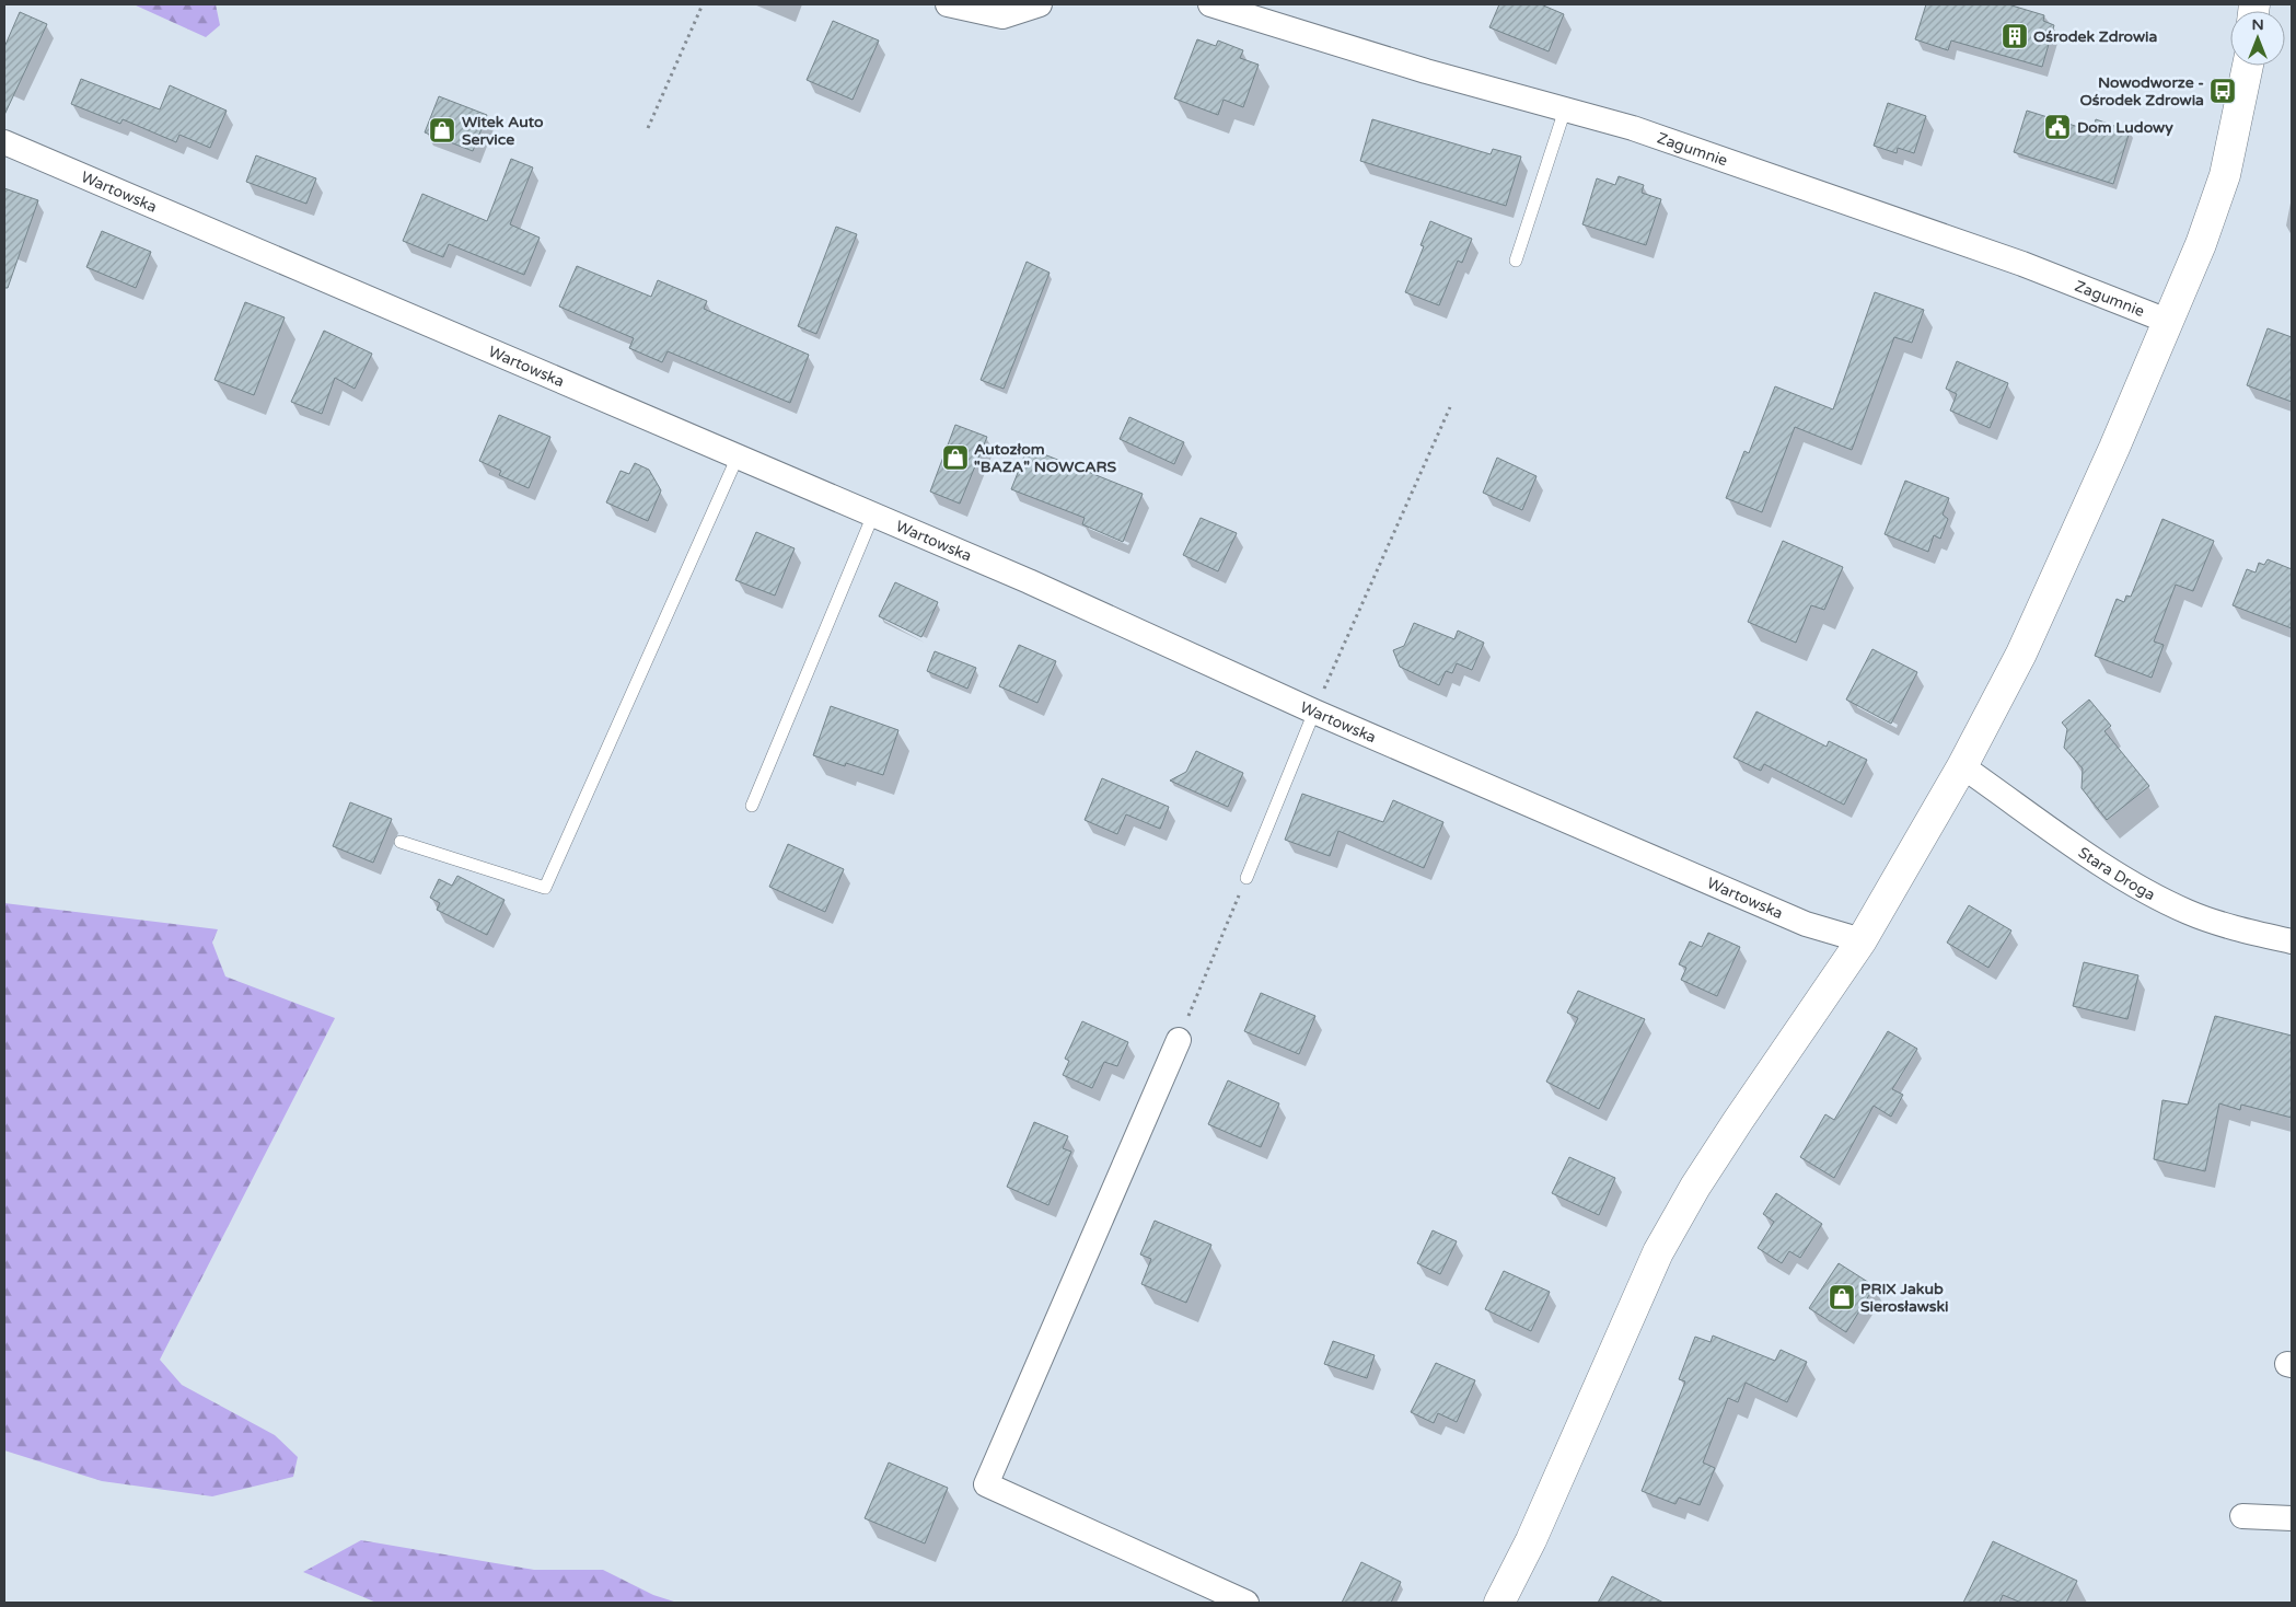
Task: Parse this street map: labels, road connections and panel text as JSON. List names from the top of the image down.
{
  "streets": {
    "street": ["Zagumnie", "Wartowska", "Stara Droga"]
  },
  "places": {
    "building": ["Ośrodek Zdrowia"],
    "bus stop": ["Nowodworze - Ośrodek Zdrowia"],
    "public building": ["Dom Ludowy"],
    "shop": ["Witek Auto Service", "Autozłom \"BAZA\" NOWCARS", "PRIX Jakub Sierosławski"]
  },
  "north": "top"
}
